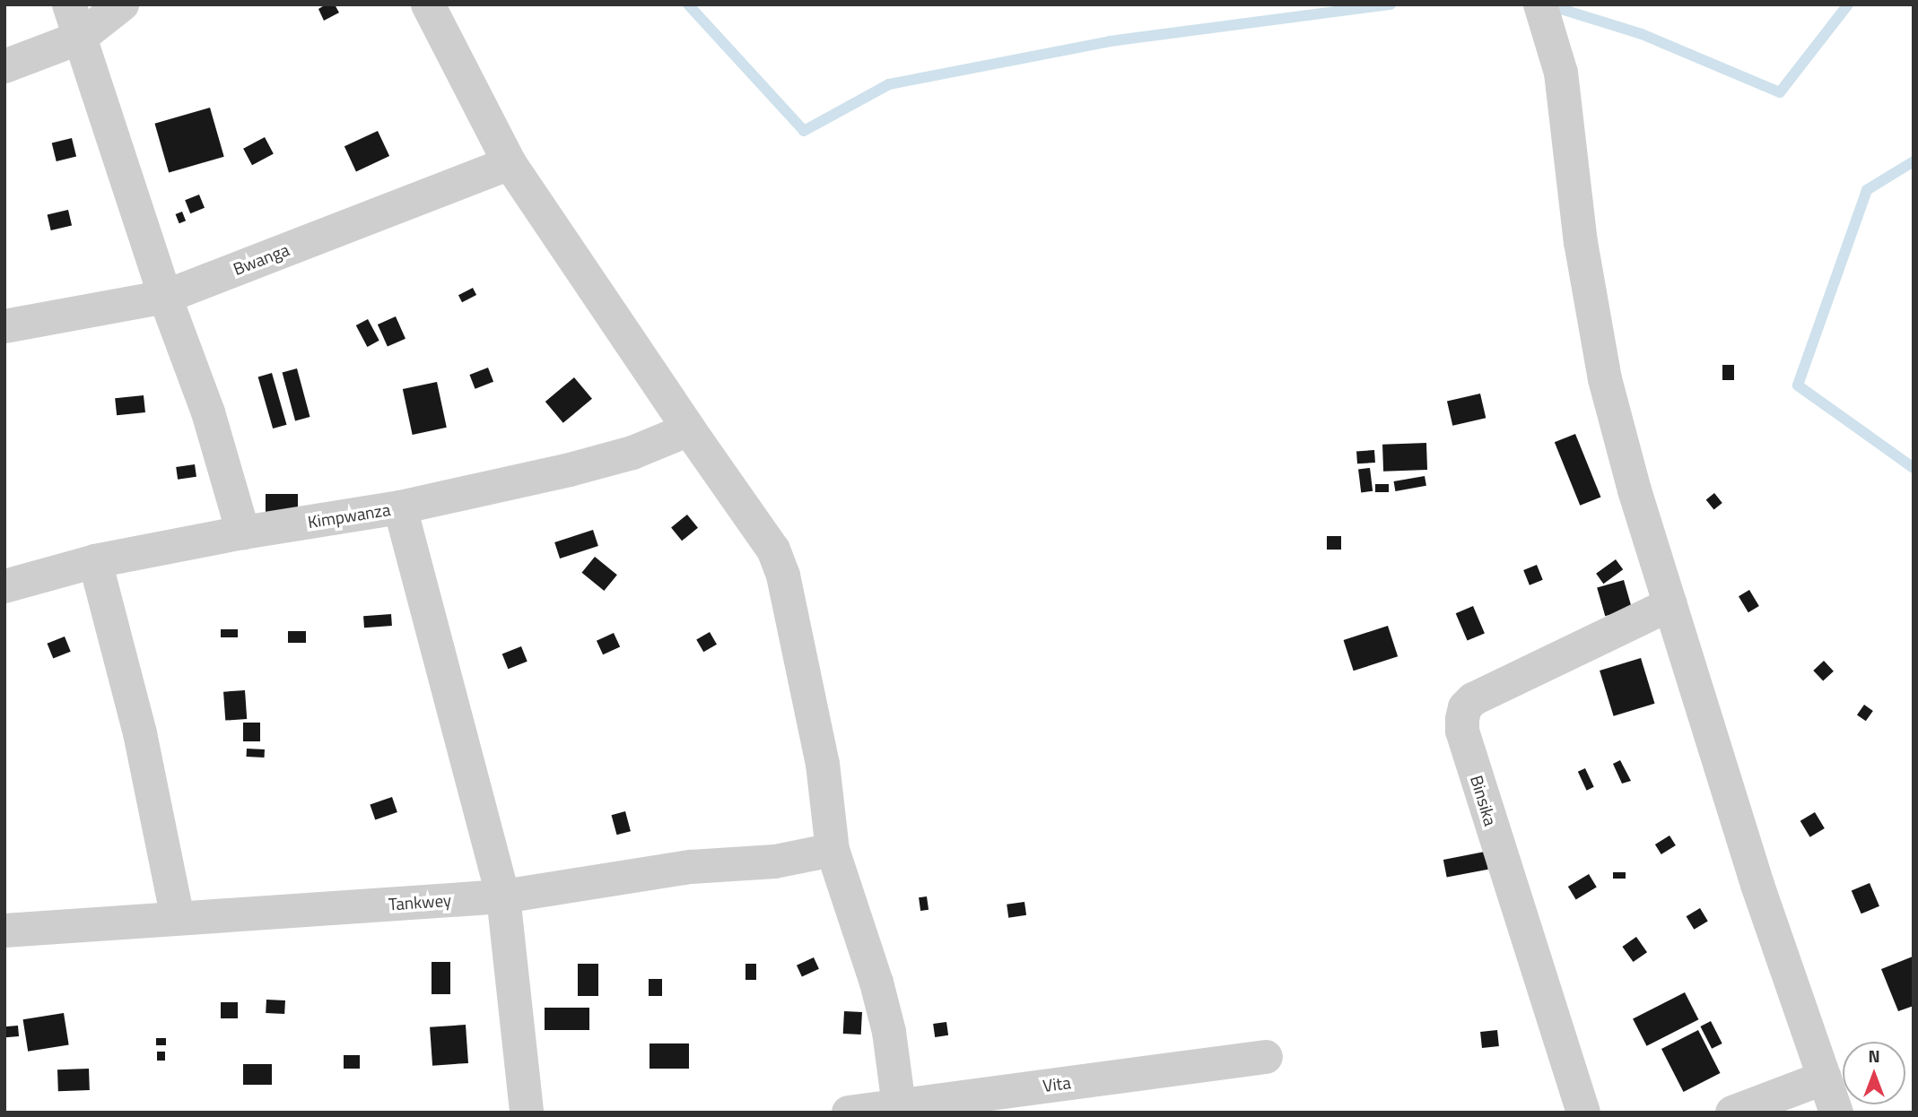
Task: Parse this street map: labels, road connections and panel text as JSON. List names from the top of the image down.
{
  "streets": {
    "street": [
      "Bwanga",
      "Kimpwanza",
      "Binsika",
      "Tankwey",
      "Vita"
    ]
  },
  "north": "top"
}
